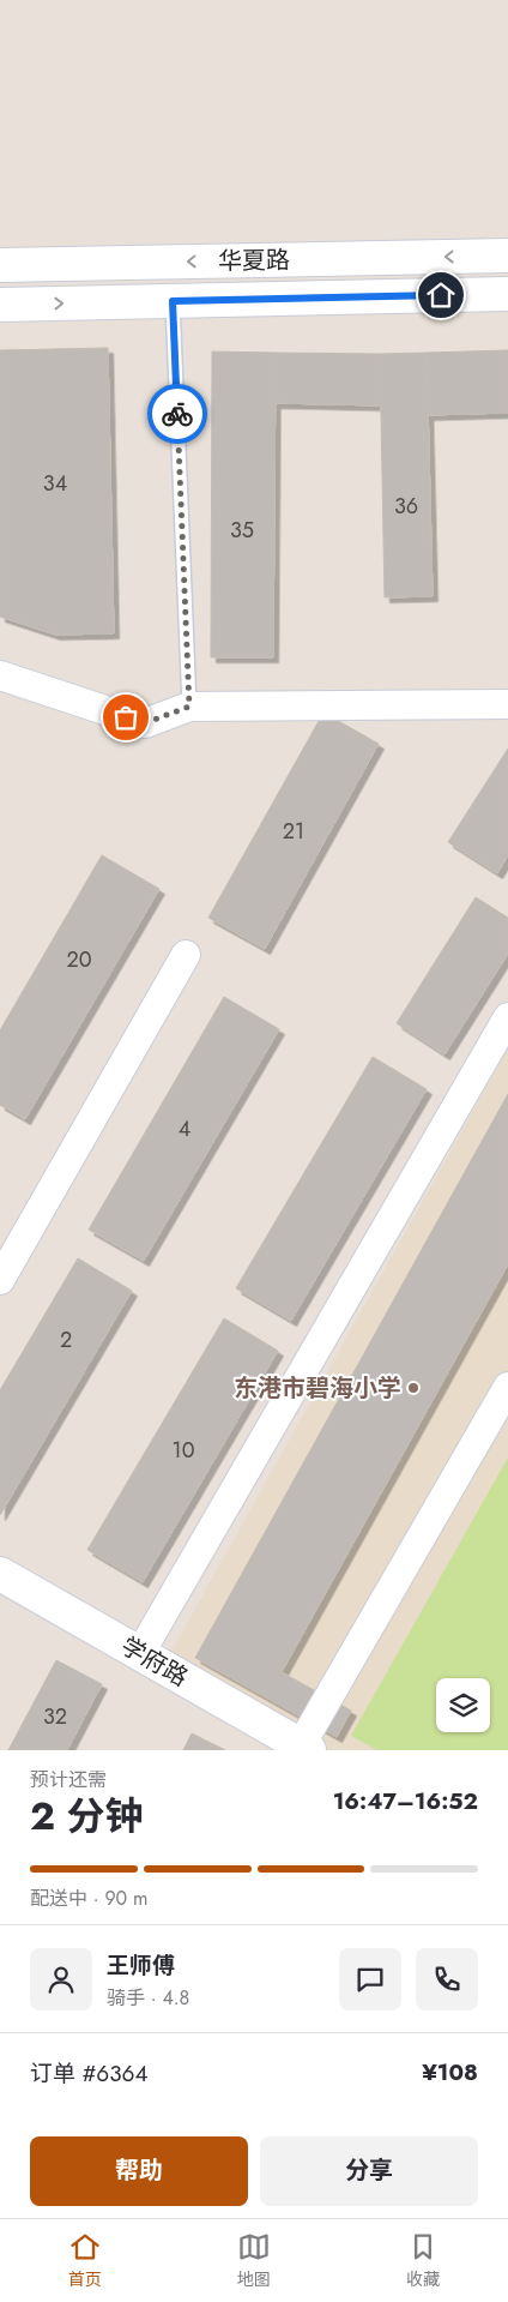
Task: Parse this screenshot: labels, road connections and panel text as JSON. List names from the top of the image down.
{
  "streets": {
    "street": ["华夏路", "学府路"]
  },
  "places": ["东港市碧海小学"],
  "house_numbers": [
    "34",
    "36",
    "35",
    "21",
    "20",
    "4",
    "2",
    "10",
    "32"
  ],
  "page": {
    "heading": ["2 分钟", "预计还需", "16:47–16:52"],
    "panel": [
      "王师傅",
      "骑手 · 4.8",
      "订单 #6364",
      "¥108"
    ],
    "bar": "配送中 · 90 m",
    "buttons": ["帮助", "分享"],
    "tabs": ["首页", "地图", "收藏"]
  }
}
